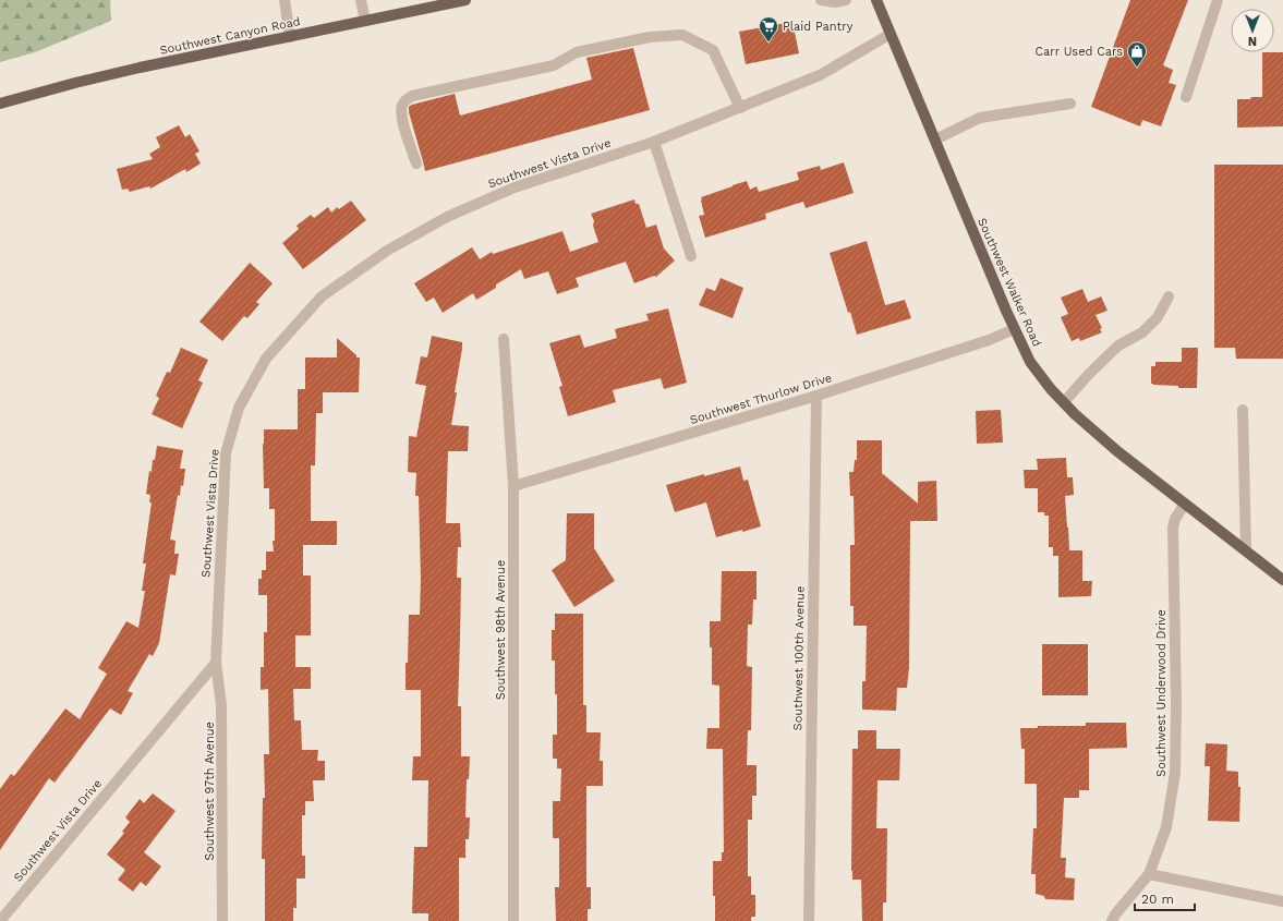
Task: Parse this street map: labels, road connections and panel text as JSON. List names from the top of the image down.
{
  "streets": {
    "main road": ["Southwest Canyon Road", "Southwest Walker Road"],
    "street": [
      "Southwest Vista Drive",
      "Southwest Thurlow Drive",
      "Southwest 98th Avenue",
      "Southwest 100th Avenue",
      "Southwest Underwood Drive",
      "Southwest 97th Avenue"
    ]
  },
  "crossings": [
    ["Southwest Vista Drive", "Southwest Walker Road"],
    ["Southwest Vista Drive", "Southwest 97th Avenue"],
    ["Southwest Walker Road", "Southwest Thurlow Drive"],
    ["Southwest Walker Road", "Southwest Underwood Drive"],
    ["Southwest Thurlow Drive", "Southwest 98th Avenue"],
    ["Southwest Thurlow Drive", "Southwest 100th Avenue"]
  ],
  "places": {
    "supermarket": ["Plaid Pantry"],
    "shop": ["Carr Used Cars"]
  },
  "scale_bar": "20 m",
  "north": "bottom"
}
